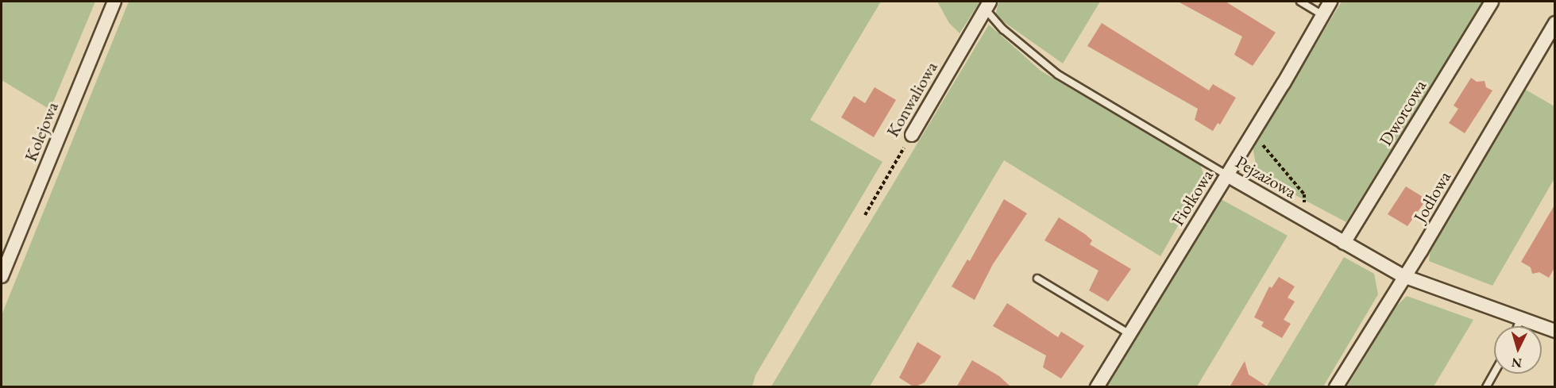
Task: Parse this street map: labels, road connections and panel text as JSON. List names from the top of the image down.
{
  "streets": {
    "street": [
      "Konwaliowa",
      "Dworcowa",
      "Kolejowa",
      "Pejzażowa",
      "Jodłowa",
      "Fiołkowa"
    ]
  },
  "crossings": [
    ["Konwaliowa", "Pejzażowa"],
    ["Dworcowa", "Pejzażowa"],
    ["Pejzażowa", "Jodłowa"],
    ["Pejzażowa", "Fiołkowa"]
  ],
  "north": "bottom"
}
